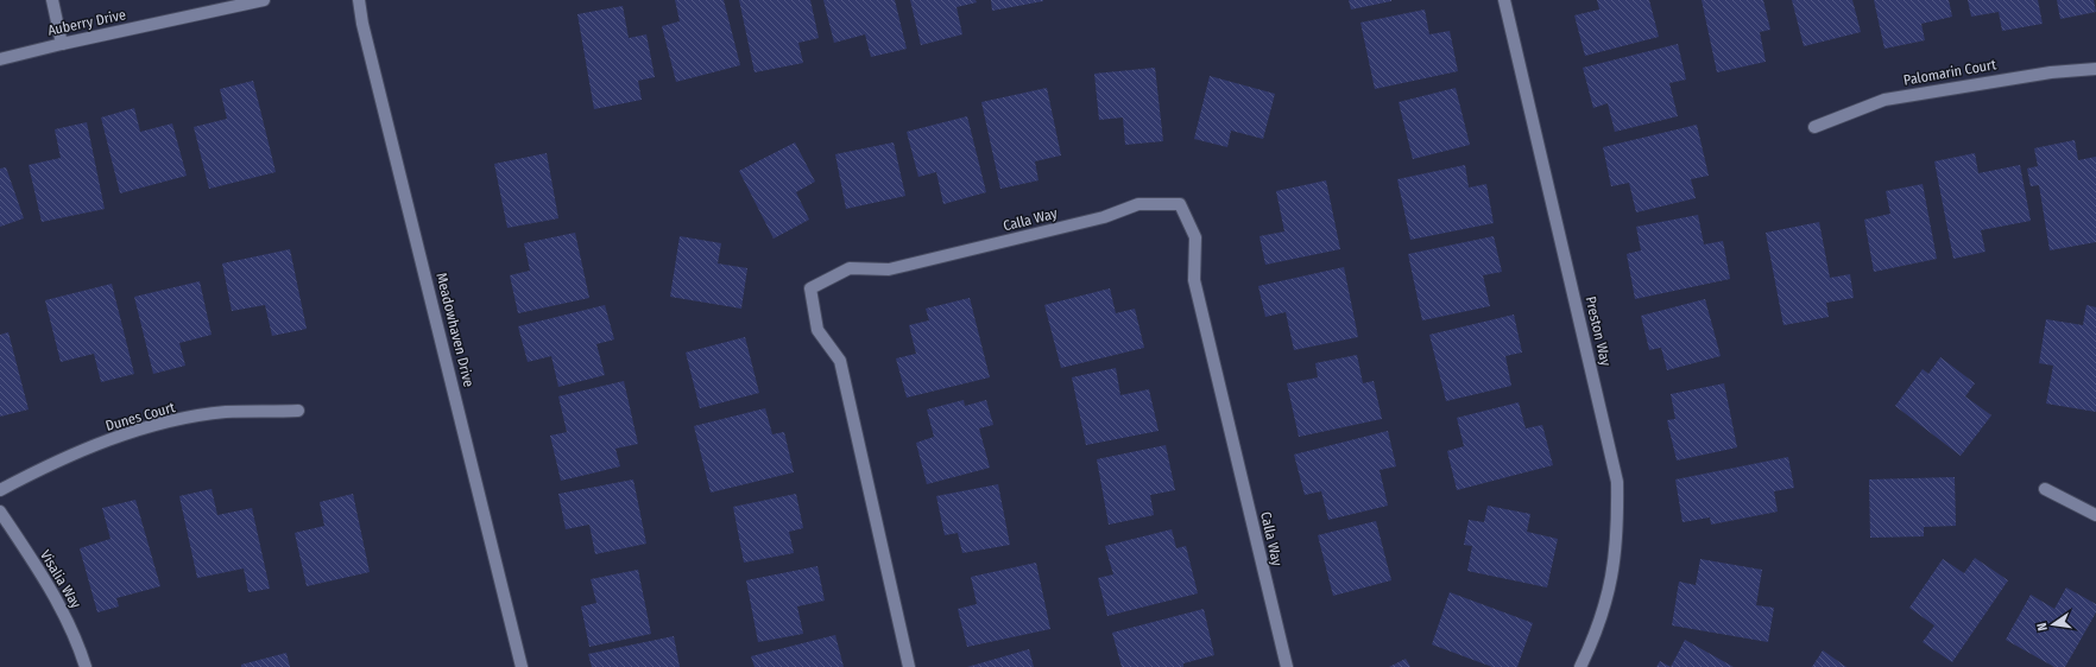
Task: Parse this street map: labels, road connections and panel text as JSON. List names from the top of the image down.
{
  "streets": {
    "street": [
      "Auberry Drive",
      "Palomarin Court",
      "Calla Way",
      "Meadowhaven Drive",
      "Preston Way",
      "Dunes Court",
      "Visalia Way"
    ]
  },
  "north": "left"
}
